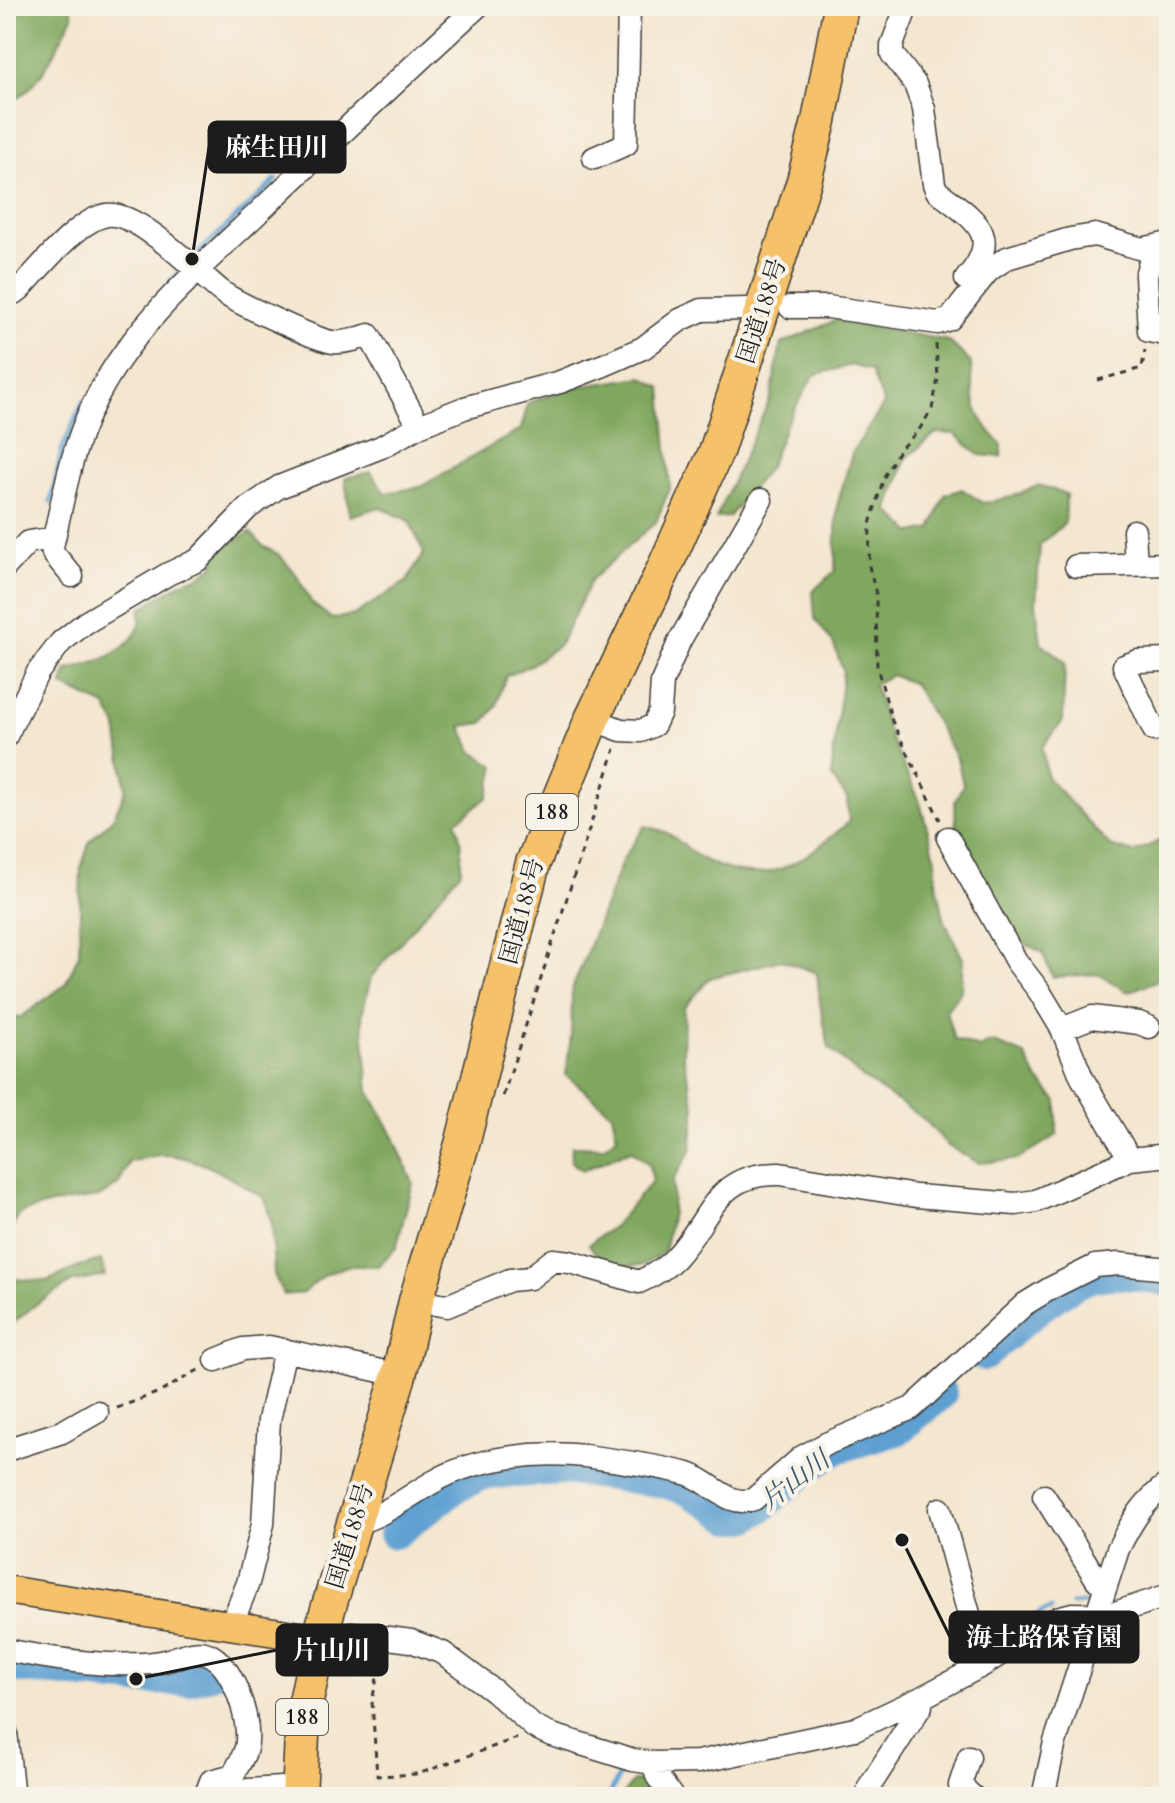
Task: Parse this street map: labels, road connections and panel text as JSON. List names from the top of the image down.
{
  "streets": {
    "highway": ["国道188号", "188"]
  },
  "water": ["片山川"],
  "places": ["麻生田川", "海土路保育園", "片山川"]
}
